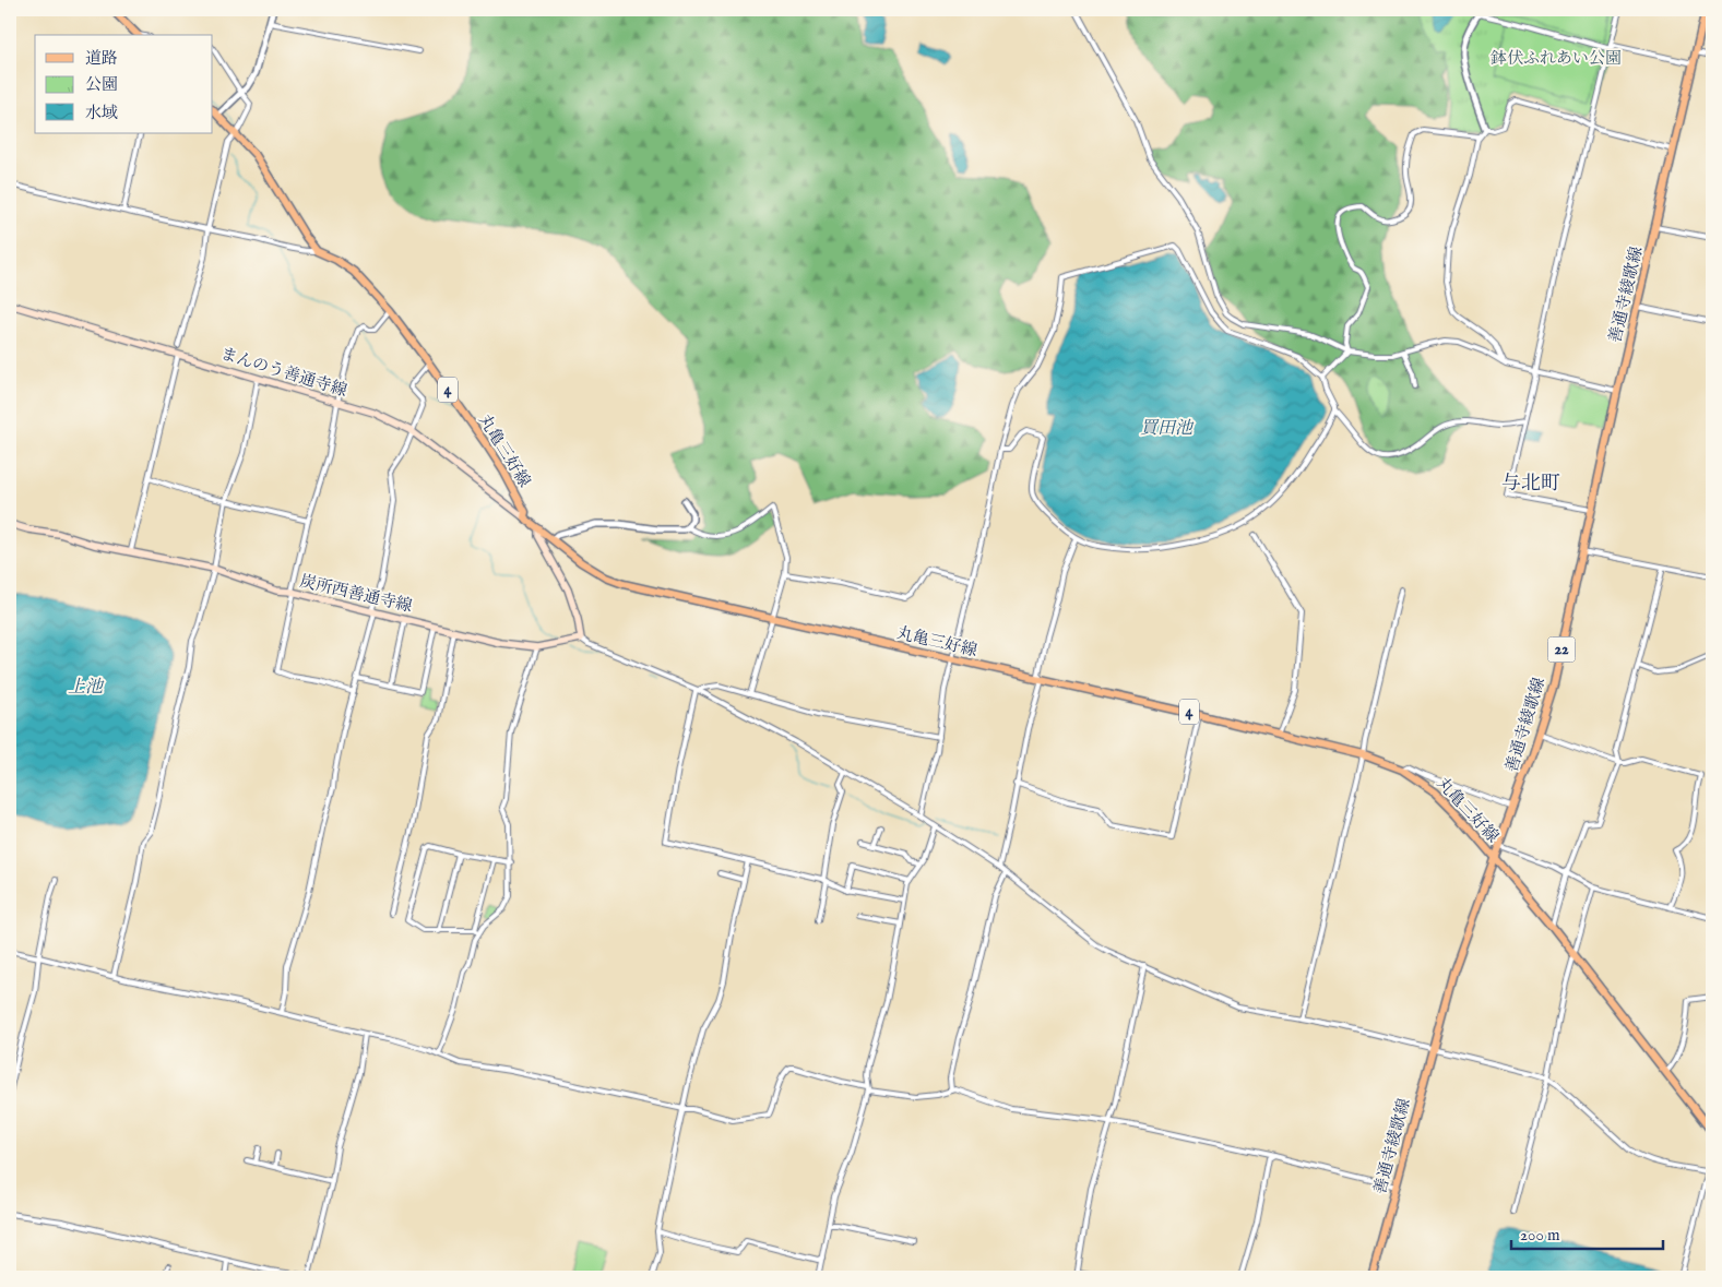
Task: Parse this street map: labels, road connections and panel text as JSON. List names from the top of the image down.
{
  "streets": {
    "main road": [
      "善通寺綾歌線",
      "まんのう善通寺線",
      "4",
      "丸亀三好線",
      "炭所西善通寺線",
      "22"
    ]
  },
  "crossings": [
    ["善通寺綾歌線", "丸亀三好線"],
    ["まんのう善通寺線", "丸亀三好線"]
  ],
  "districts": ["与北町"],
  "water": ["買田池", "上池"],
  "parks": ["鉢伏ふれあい公園"],
  "legend": ["道路", "公園", "水域"],
  "scale_bar": "200 m"
}
